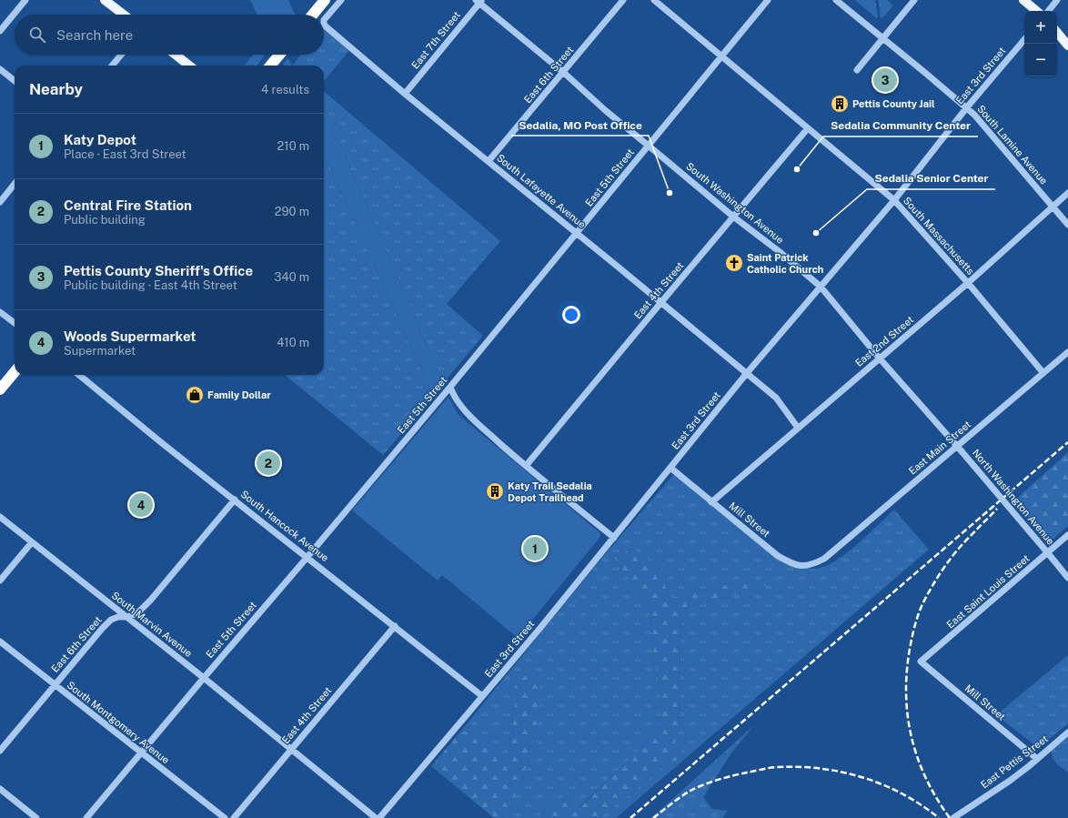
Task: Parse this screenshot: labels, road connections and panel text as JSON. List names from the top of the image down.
{
  "streets": {
    "street": [
      "East 7th Street",
      "East 6th Street",
      "East 3rd Street",
      "South Lamine Avenue",
      "East 5th Street",
      "South Lafayette Avenue",
      "South Washington Avenue",
      "South Massachusetts",
      "East 4th Street",
      "East 2nd Street",
      "East Main Street",
      "North Washington Avenue",
      "Mill Street",
      "South Hancock Avenue",
      "East Saint Louis Street",
      "South Marvin Avenue",
      "South Montgomery Avenue",
      "East Pettis Street"
    ]
  },
  "crossings": [
    ["East 7th Street", "South Lafayette Avenue"],
    ["East 7th Street", "South Washington Avenue"],
    ["East 6th Street", "South Lafayette Avenue"],
    ["East 6th Street", "South Washington Avenue"],
    ["East 6th Street", "South Hancock Avenue"],
    ["East 6th Street", "South Marvin Avenue"],
    ["East 6th Street", "South Montgomery Avenue"],
    ["East 3rd Street", "South Lamine Avenue"],
    ["East 3rd Street", "South Lafayette Avenue"],
    ["East 3rd Street", "South Washington Avenue"],
    ["East 3rd Street", "South Massachusetts"],
    ["East 3rd Street", "Mill Street"],
    ["East 3rd Street", "South Hancock Avenue"],
    ["South Lamine Avenue", "East 2nd Street"],
    ["East 5th Street", "South Lafayette Avenue"],
    ["East 5th Street", "South Washington Avenue"],
    ["East 5th Street", "South Massachusetts"],
    ["East 5th Street", "South Hancock Avenue"],
    ["East 5th Street", "South Marvin Avenue"],
    ["East 5th Street", "South Montgomery Avenue"],
    ["South Lafayette Avenue", "East 4th Street"],
    ["South Lafayette Avenue", "East 2nd Street"],
    ["South Washington Avenue", "East 4th Street"],
    ["South Washington Avenue", "East 2nd Street"],
    ["South Washington Avenue", "East Main Street"],
    ["South Washington Avenue", "North Washington Avenue"],
    ["South Massachusetts", "East 4th Street"],
    ["South Massachusetts", "East 2nd Street"],
    ["South Massachusetts", "East Main Street"],
    ["East 4th Street", "South Hancock Avenue"],
    ["East 4th Street", "South Marvin Avenue"],
    ["East 2nd Street", "Mill Street"],
    ["East Main Street", "North Washington Avenue"],
    ["East Main Street", "Mill Street"],
    ["North Washington Avenue", "East Saint Louis Street"],
    ["Mill Street", "East Saint Louis Street"],
    ["Mill Street", "East Pettis Street"]
  ],
  "places": {
    "building": ["Pettis County Jail", "Katy Trail Sedalia Depot Trailhead"],
    "other": ["Sedalia Community Center", "Sedalia, MO Post Office", "Sedalia Senior Center"],
    "church": ["Saint Patrick Catholic Church"],
    "shop": ["Family Dollar"]
  },
  "page": {
    "map_buttons": ["+", "−"],
    "search": "Search here",
    "heading": ["Nearby", "4 results"],
    "pins": [
      "3",
      "2",
      "4",
      "1"
    ],
    "list": [
      {
        "mark": "1",
        "name": "Katy Depot",
        "note": "Place · East 3rd Street",
        "value": "210 m"
      },
      {
        "mark": "2",
        "name": "Central Fire Station",
        "note": "Public building",
        "value": "290 m"
      },
      {
        "mark": "3",
        "name": "Pettis County Sheriff's Office",
        "note": "Public building · East 4th Street",
        "value": "340 m"
      },
      {
        "mark": "4",
        "name": "Woods Supermarket",
        "note": "Supermarket",
        "value": "410 m"
      }
    ]
  }
}
